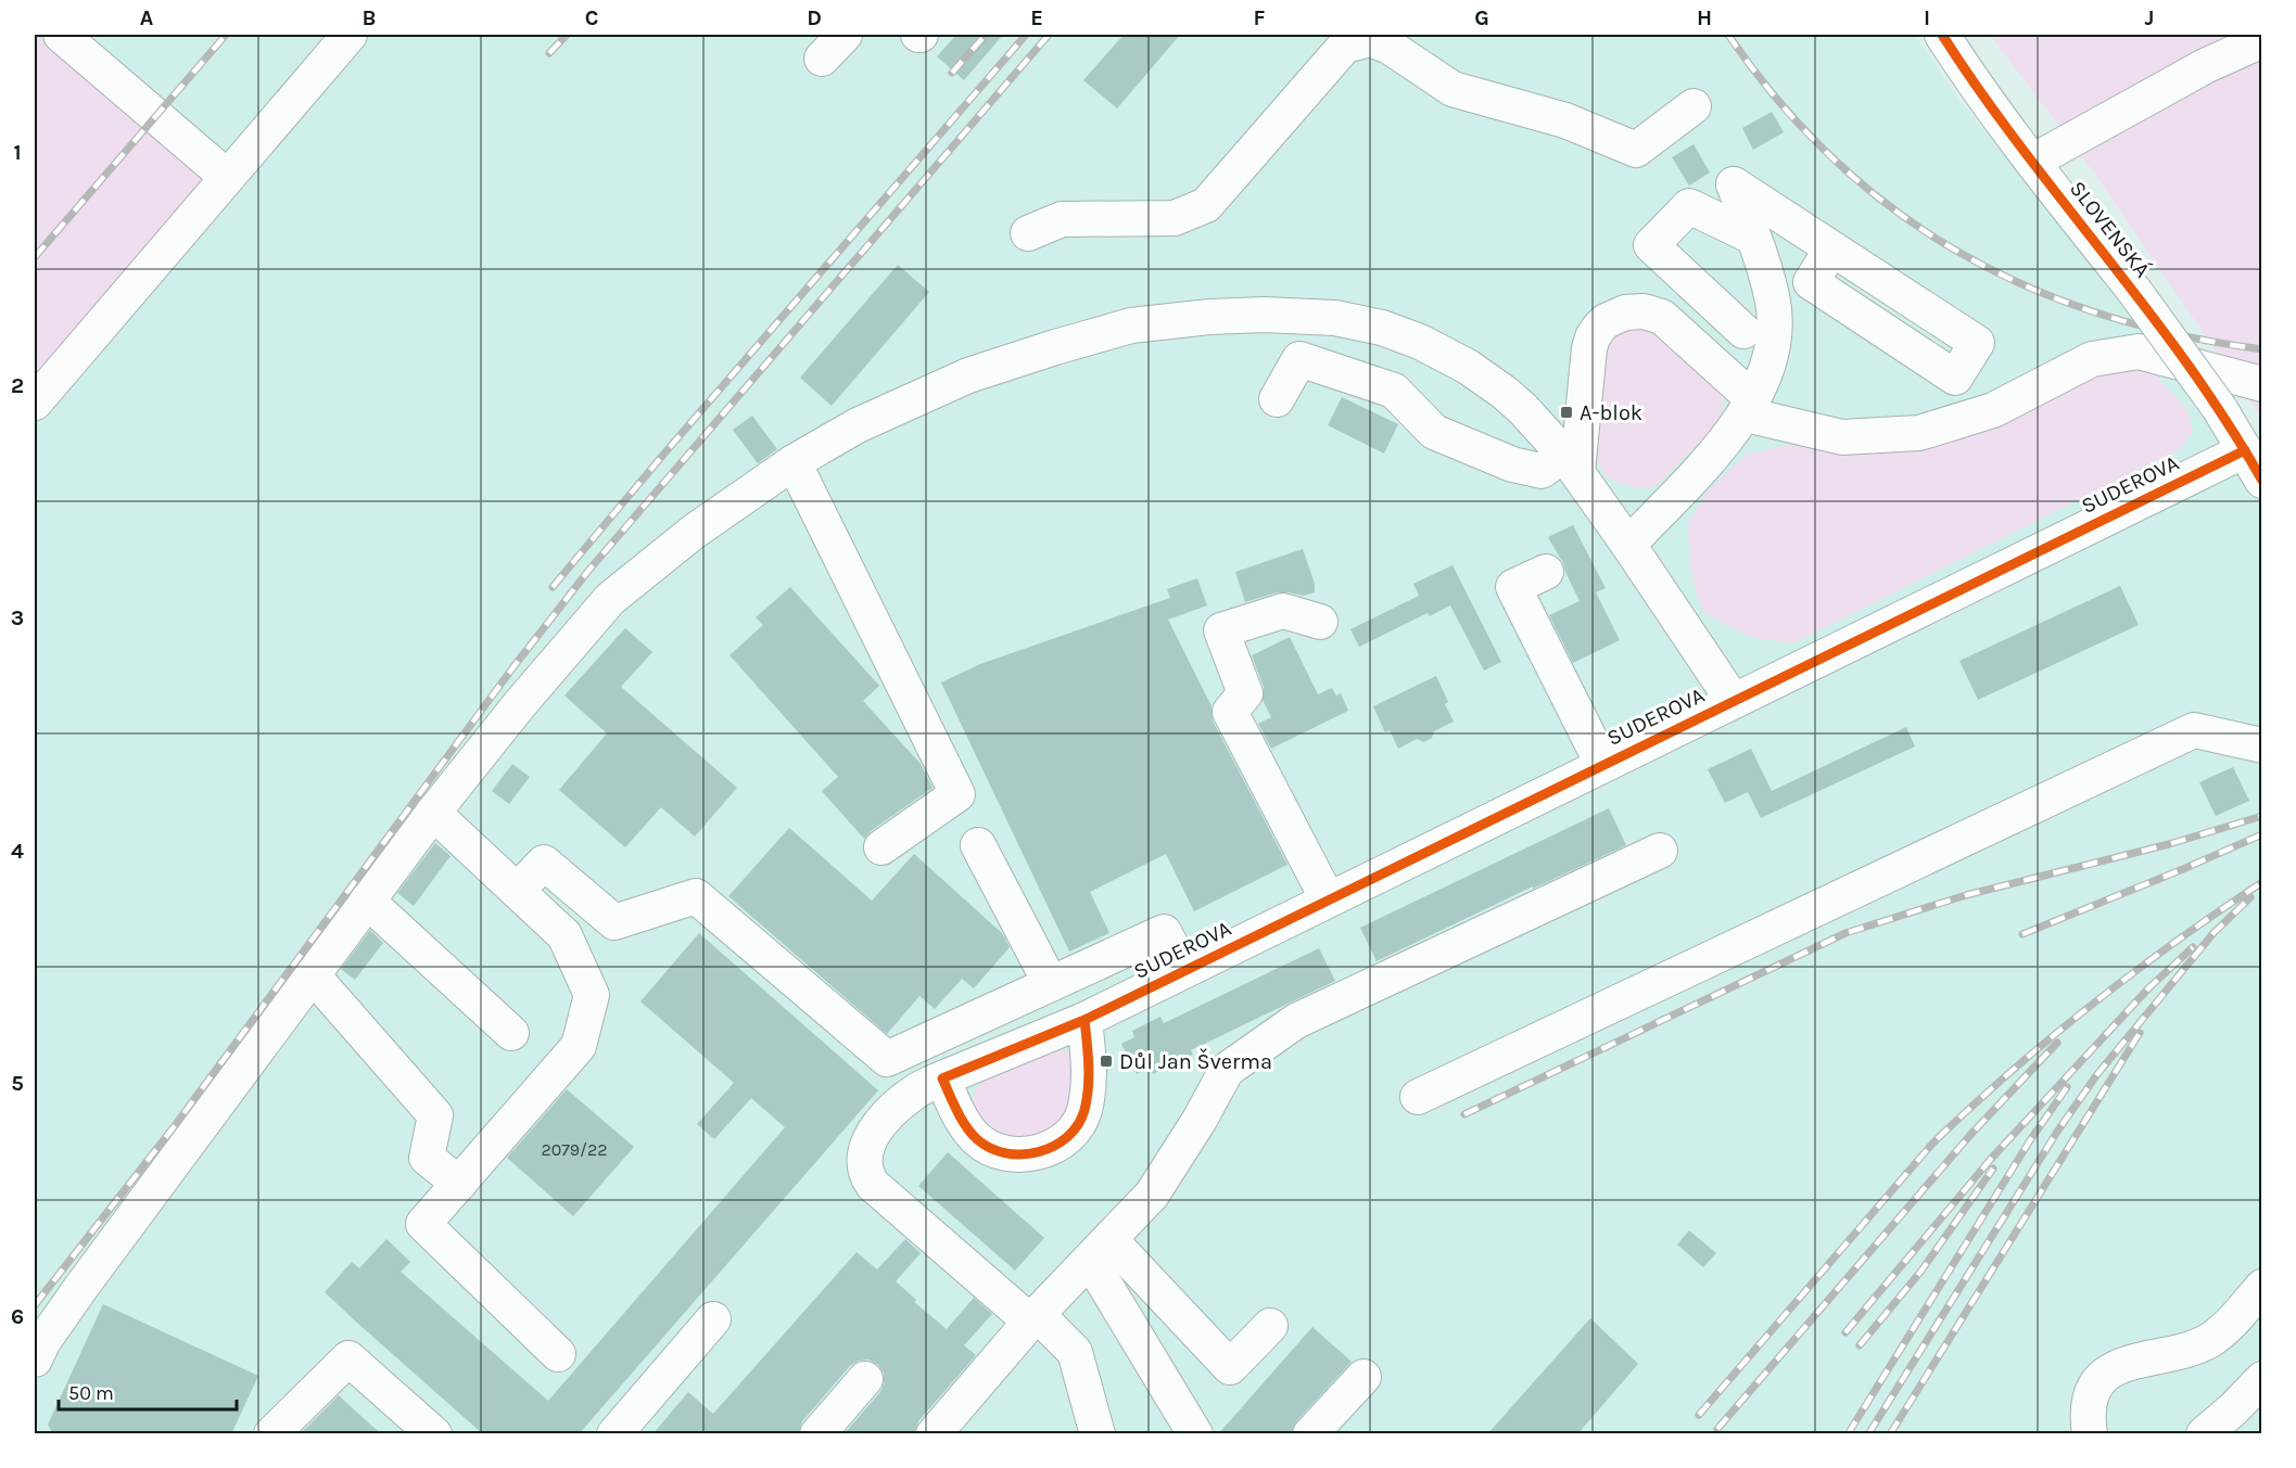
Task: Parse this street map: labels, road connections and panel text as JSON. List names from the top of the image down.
{
  "streets": {
    "street": ["SLOVENSKÁ", "SUDEROVA"]
  },
  "crossings": [
    ["SLOVENSKÁ", "SUDEROVA"]
  ],
  "places": {
    "transit": ["A-blok", "Důl Jan Šverma"]
  },
  "house_numbers": ["2079/22"],
  "scale_bar": "50 m",
  "grid": {
    "columns": [
      "A",
      "B",
      "C",
      "D",
      "E",
      "F",
      "G",
      "H",
      "I",
      "J"
    ],
    "rows": [
      "1",
      "2",
      "3",
      "4",
      "5",
      "6"
    ]
  }
}
